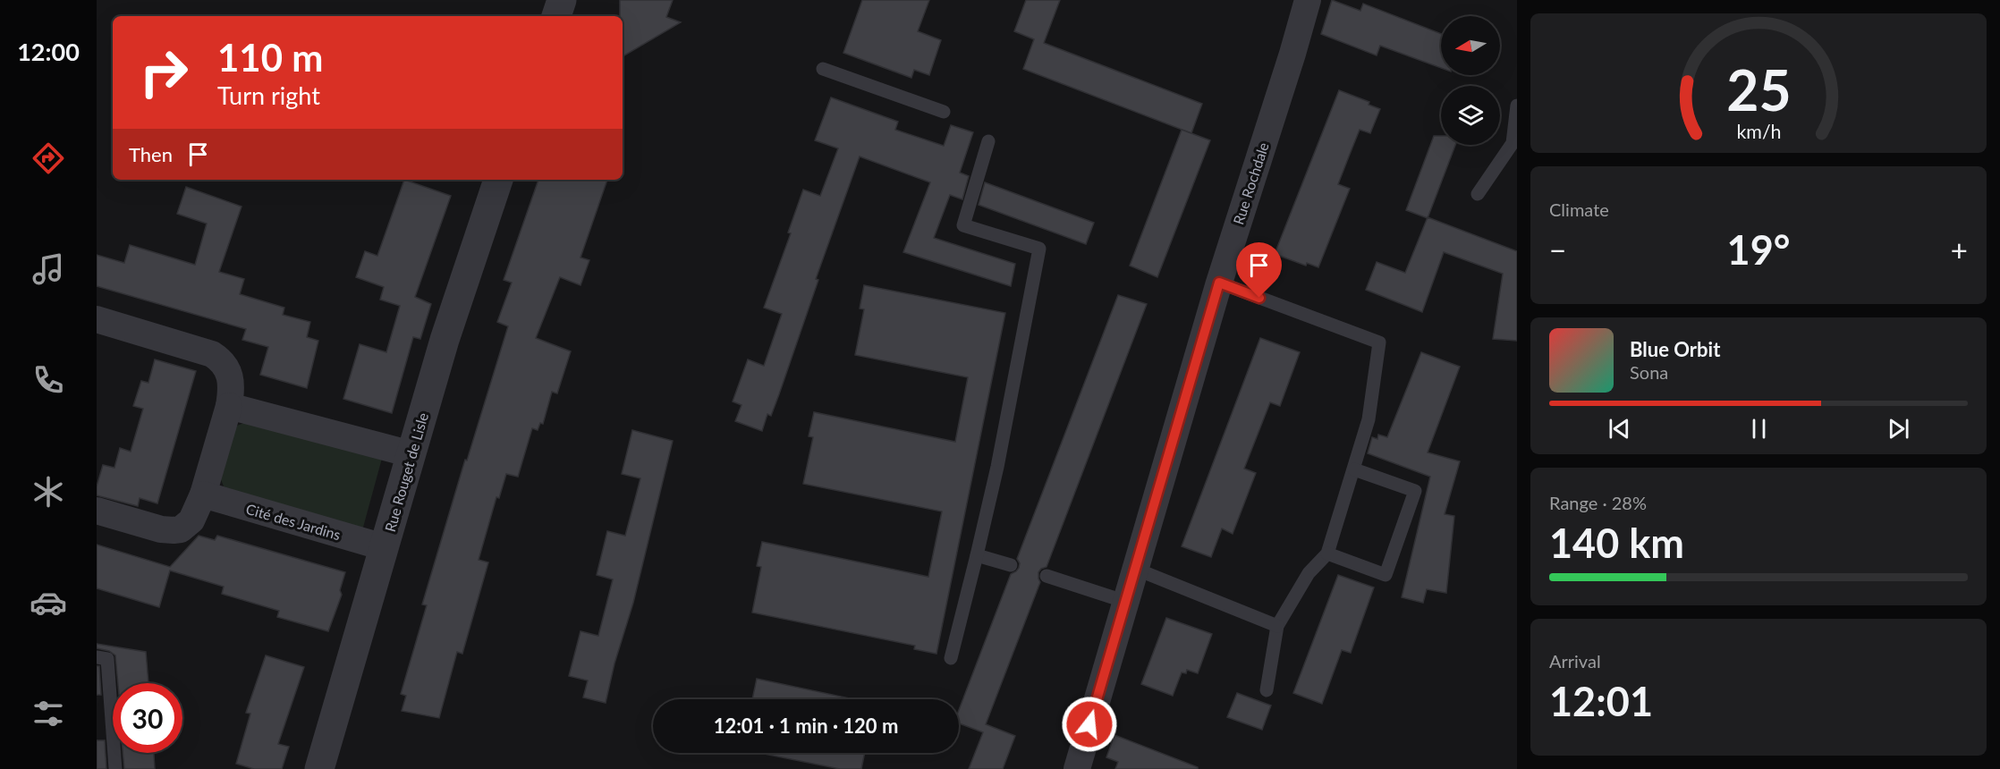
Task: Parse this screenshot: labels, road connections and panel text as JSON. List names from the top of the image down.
{
  "streets": {
    "street": ["Rue Rochdale", "Rue Rouget de Lisle", "Cité des Jardins"]
  },
  "crossings": [
    ["Rue Rouget de Lisle", "Cité des Jardins"]
  ],
  "north": "left",
  "page": {
    "tabs": "12:00",
    "turn": ["110 m", "Turn right"],
    "then": "Then",
    "tile": [
      "Climate",
      ["Range · 28%", "140 km"],
      ["Arrival", "12:01"]
    ],
    "heat": ["−", "19°", "+"],
    "song": ["Blue Orbit", "Sona"],
    "limit": "30",
    "trip": "12:01 · 1 min · 120 m",
    "gauge": ["25", "km/h"]
  }
}
